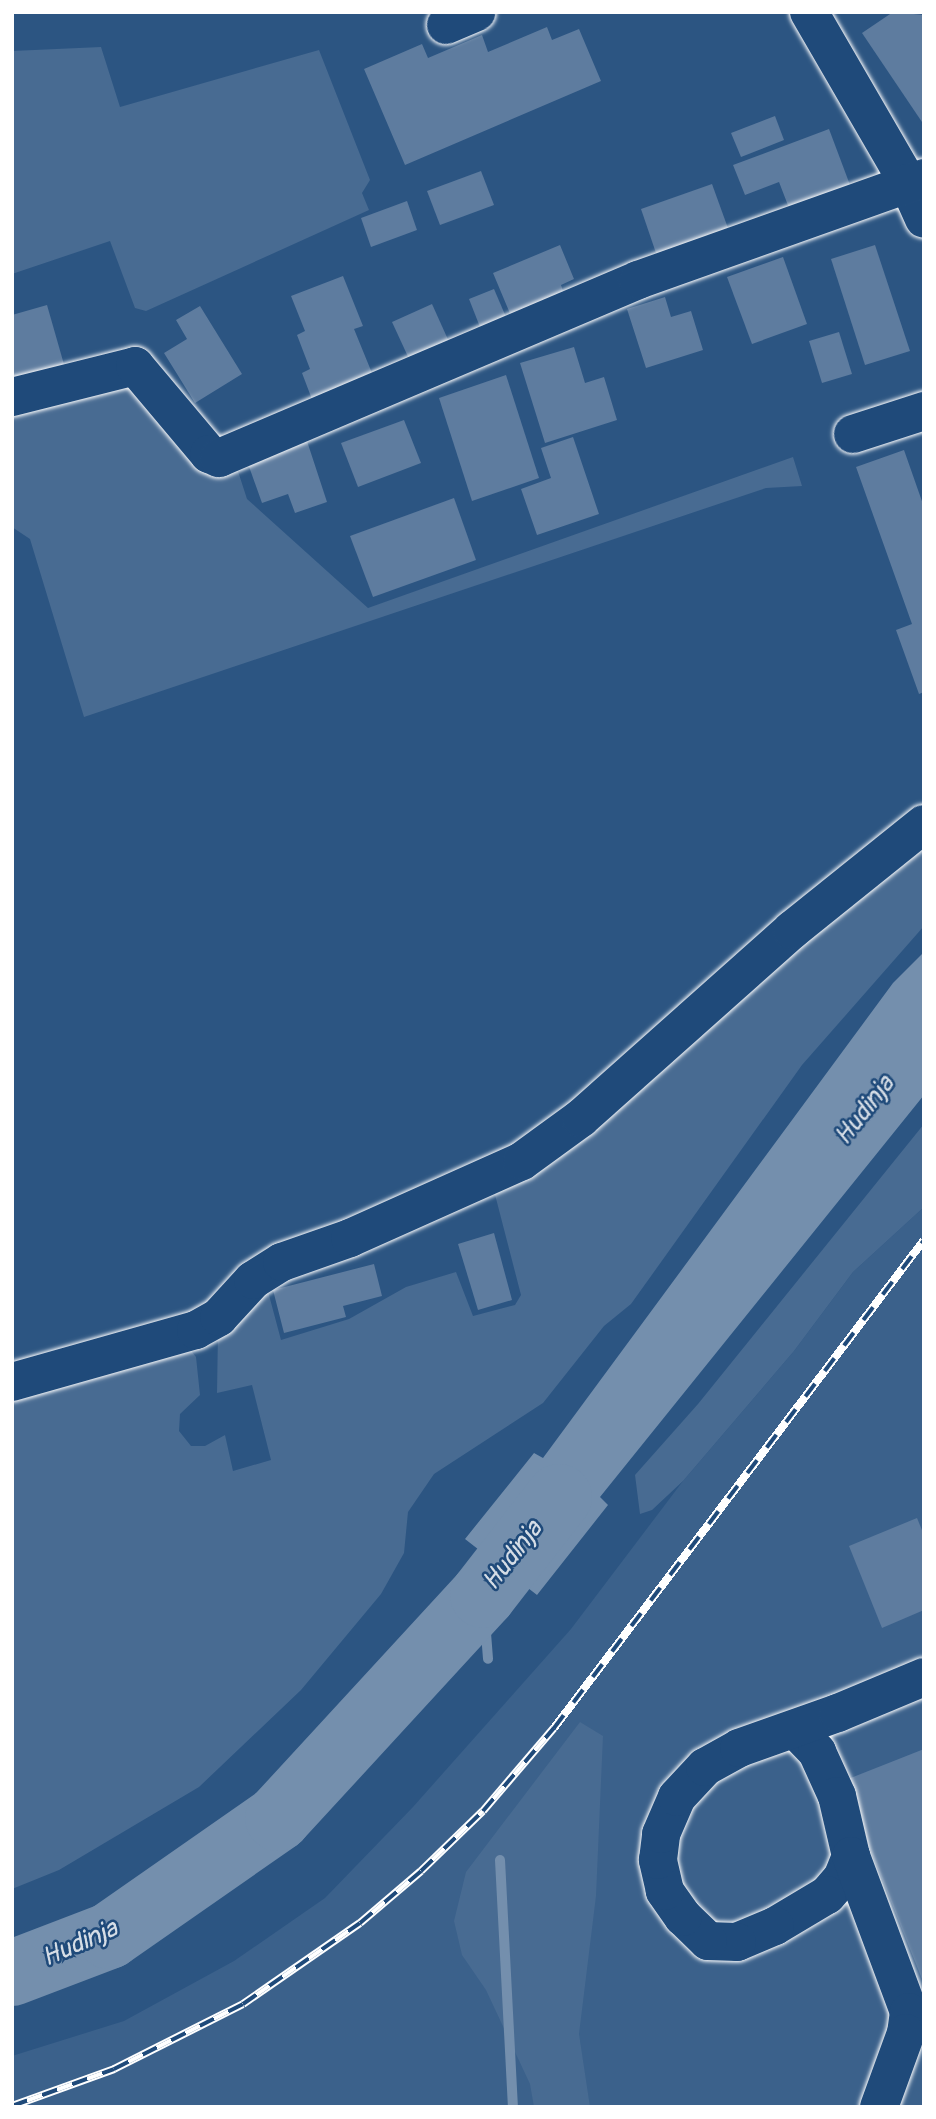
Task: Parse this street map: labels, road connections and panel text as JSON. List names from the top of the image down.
{
  "water": ["Hudinja"]
}
